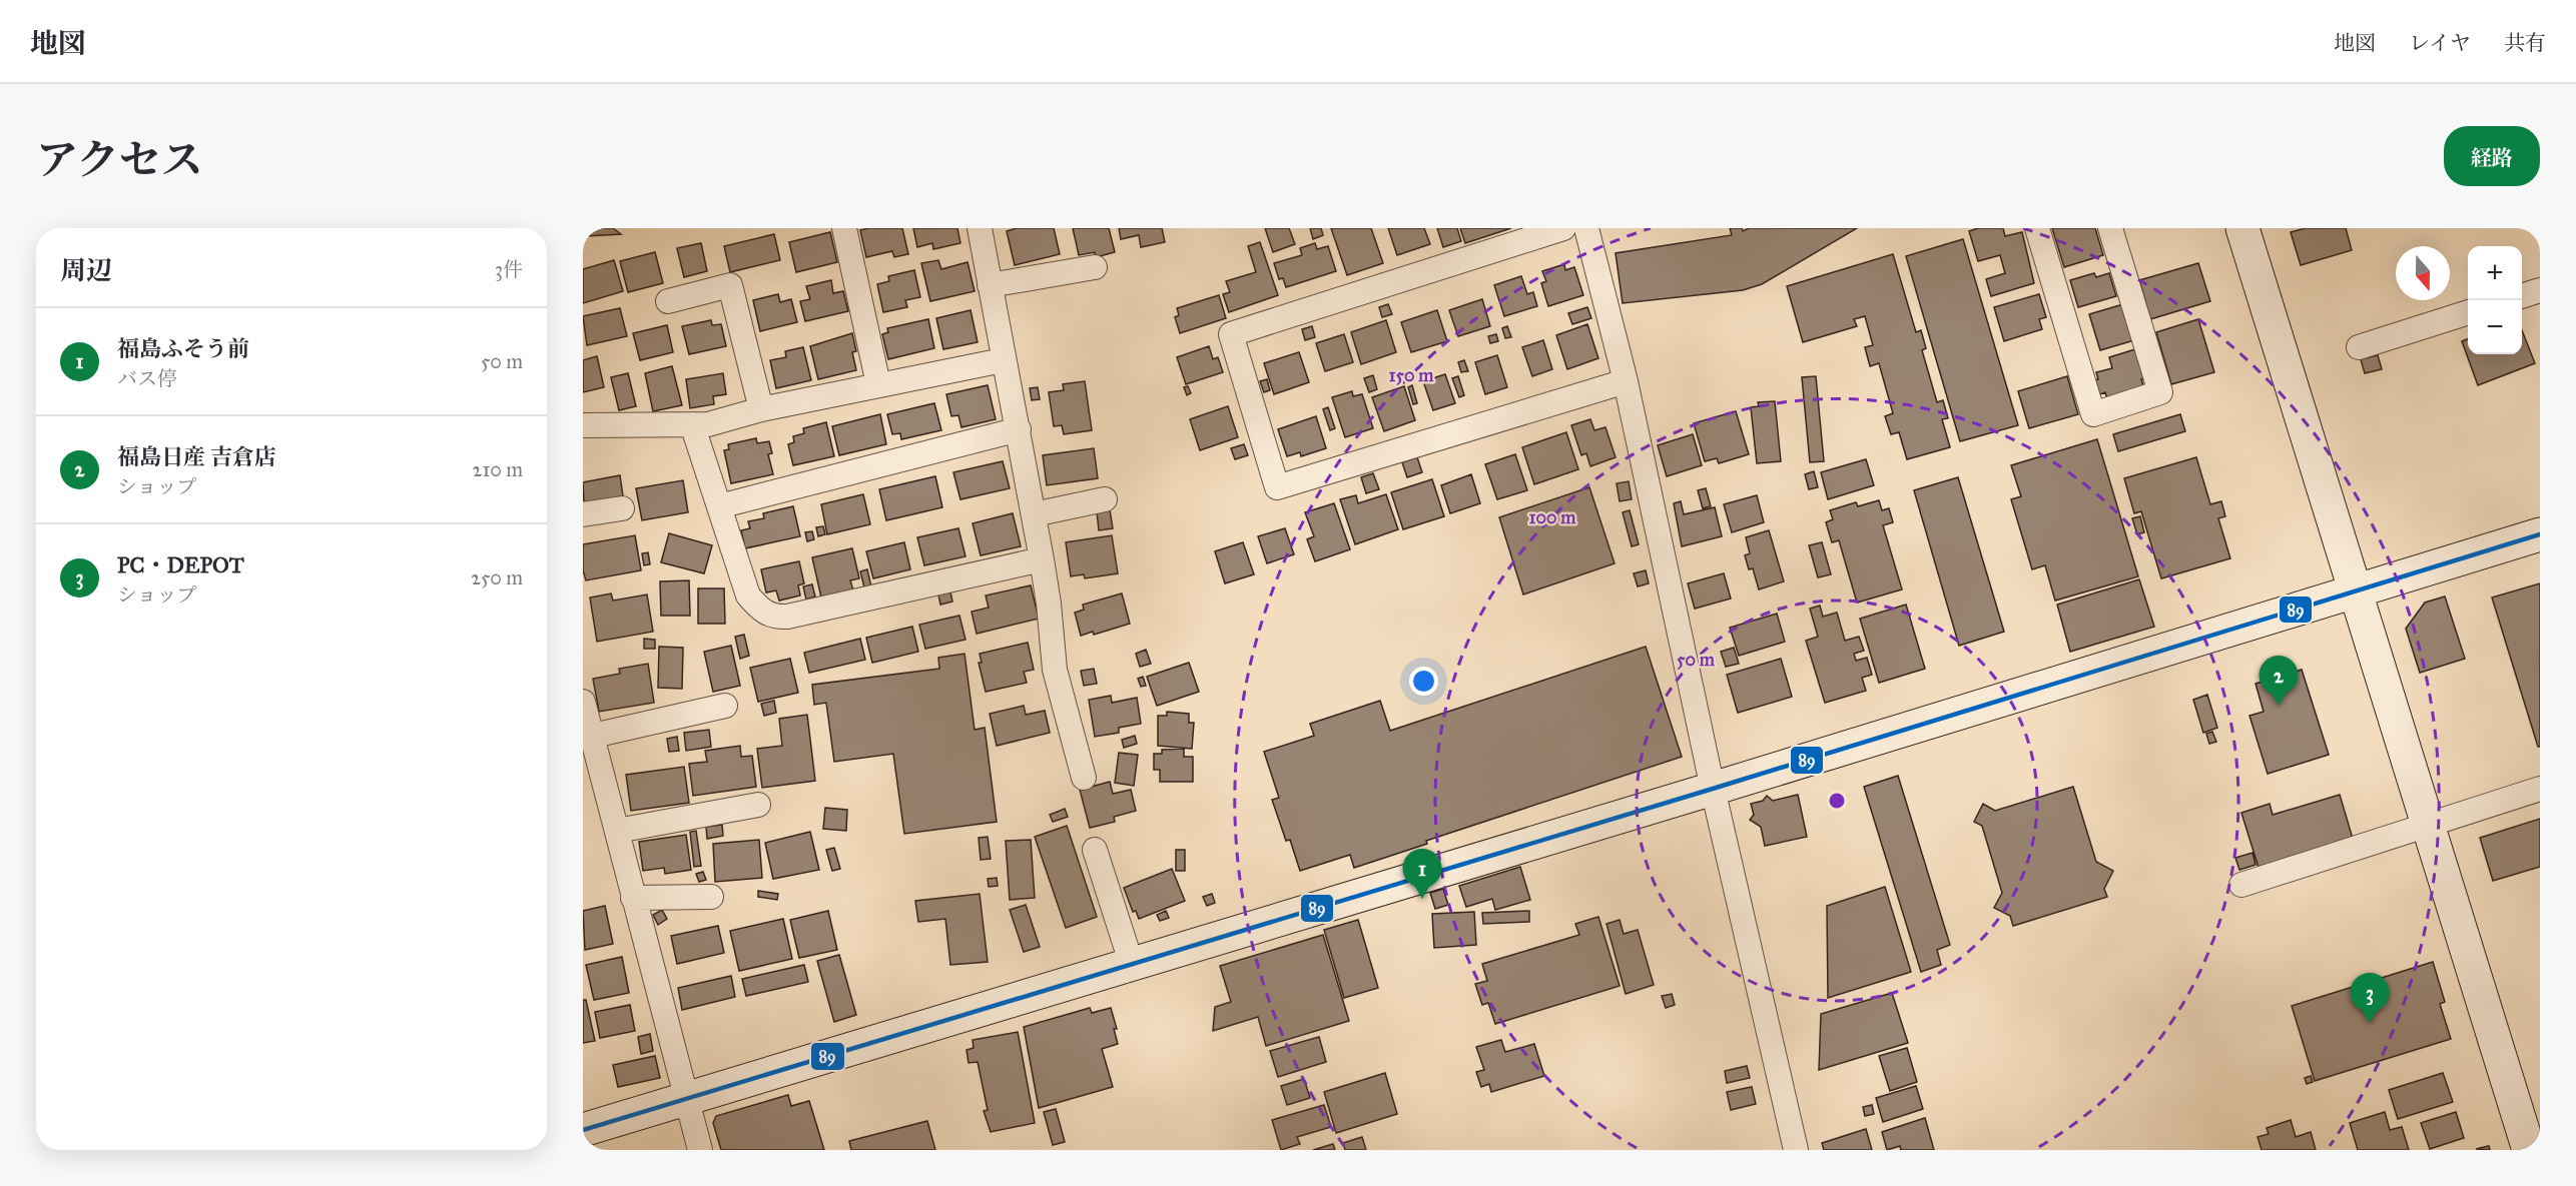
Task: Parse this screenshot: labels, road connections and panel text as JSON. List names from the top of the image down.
{
  "lines": ["transit line 89"],
  "north": "bottom",
  "page": {
    "header": "地図",
    "nav": ["地図", "レイヤ", "共有"],
    "title": "アクセス",
    "buttons": "経路",
    "heading": ["周辺", "3件"],
    "map_buttons": ["+", "−"],
    "list": [
      {
        "mark": "1",
        "name": "福島ふそう前",
        "note": "バス停",
        "value": "50 m"
      },
      {
        "mark": "2",
        "name": "福島日産 吉倉店",
        "note": "ショップ",
        "value": "210 m"
      },
      {
        "mark": "3",
        "name": "PC・DEPOT",
        "note": "ショップ",
        "value": "250 m"
      }
    ],
    "pins": ["2", "1", "3"]
  },
  "rings": ["150 m", "100 m", "50 m"]
}
